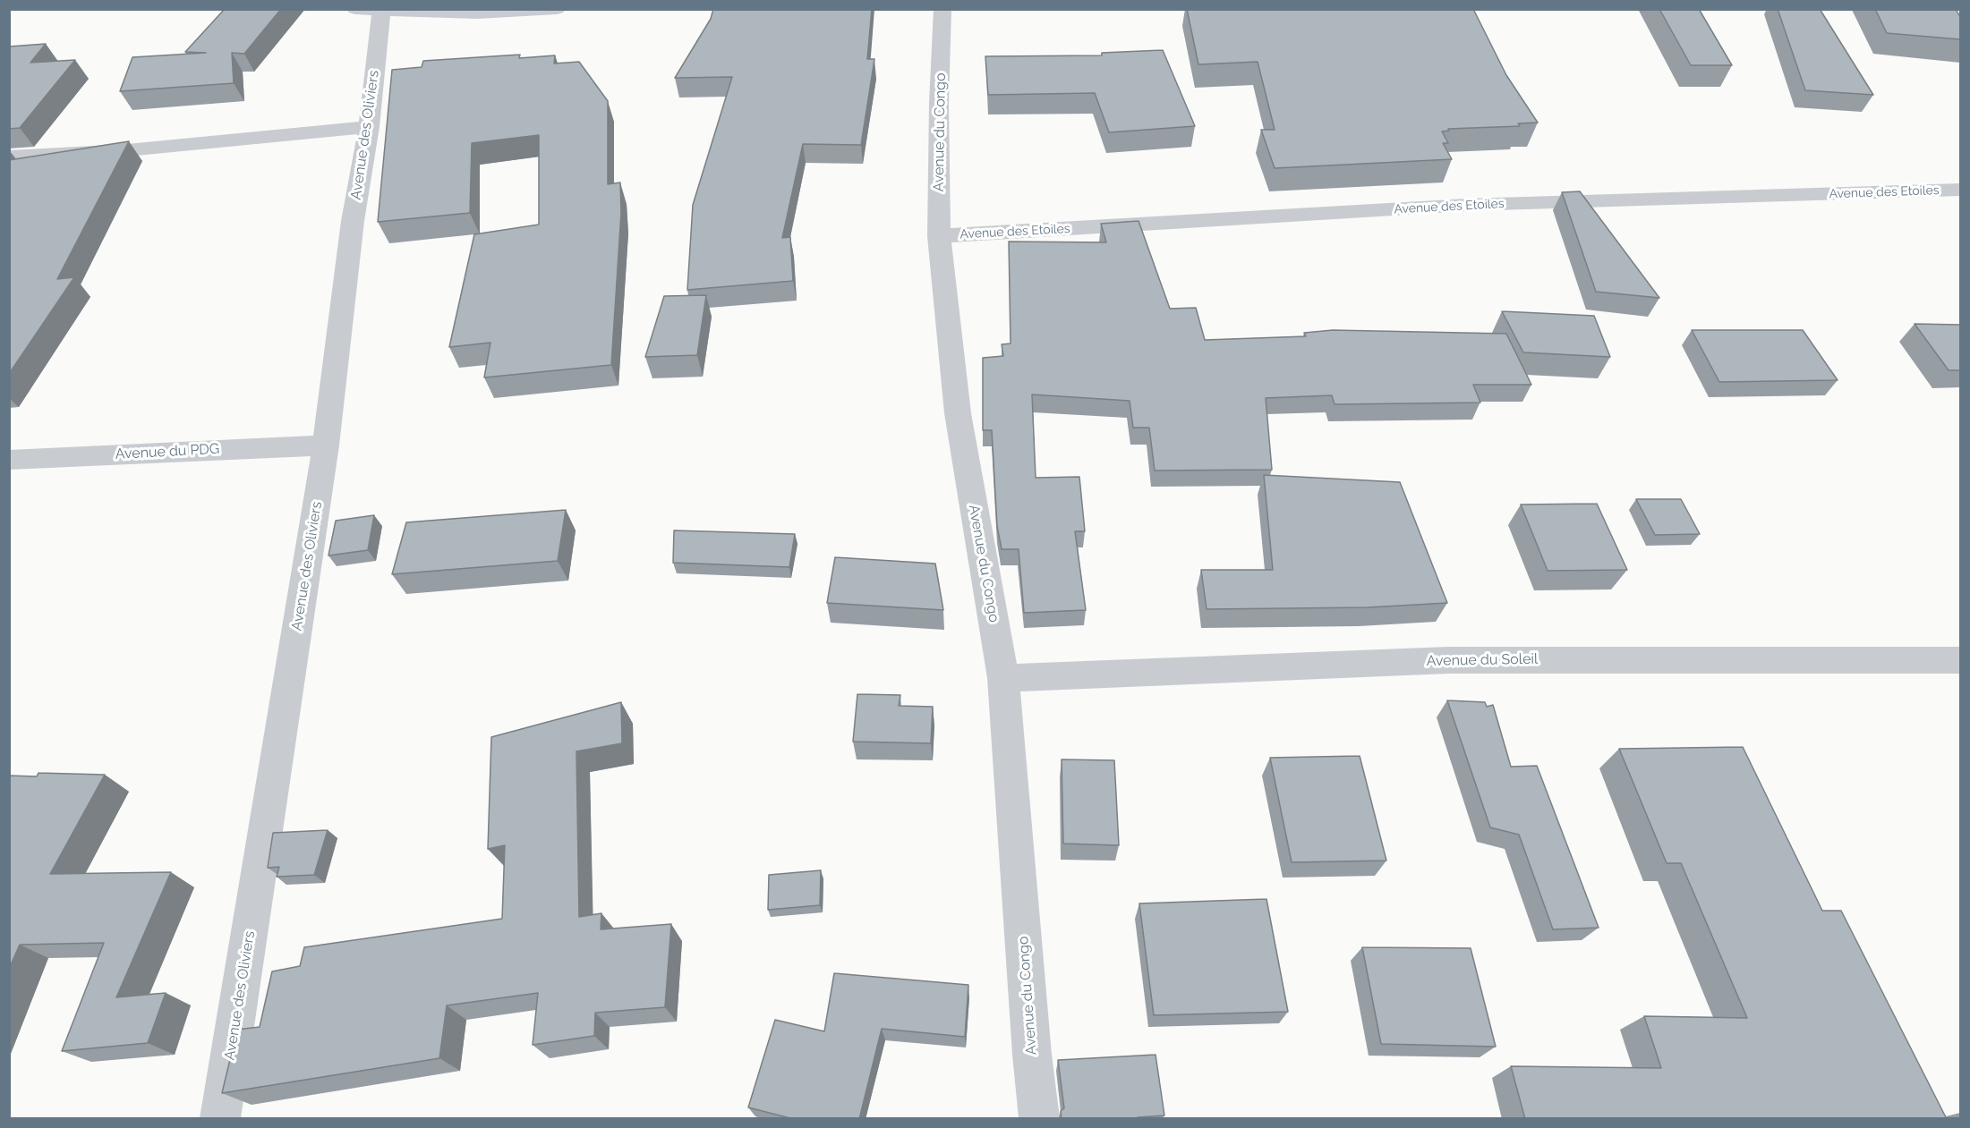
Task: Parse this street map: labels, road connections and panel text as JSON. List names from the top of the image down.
{
  "streets": {
    "street": [
      "Avenue du Congo",
      "Avenue des Oliviers",
      "Avenue des Etoiles",
      "Avenue du PDG",
      "Avenue du Soleil"
    ]
  },
  "crossings": [
    ["Avenue du Congo", "Avenue des Etoiles"],
    ["Avenue du Congo", "Avenue du Soleil"],
    ["Avenue des Oliviers", "Avenue du PDG"]
  ]
}
